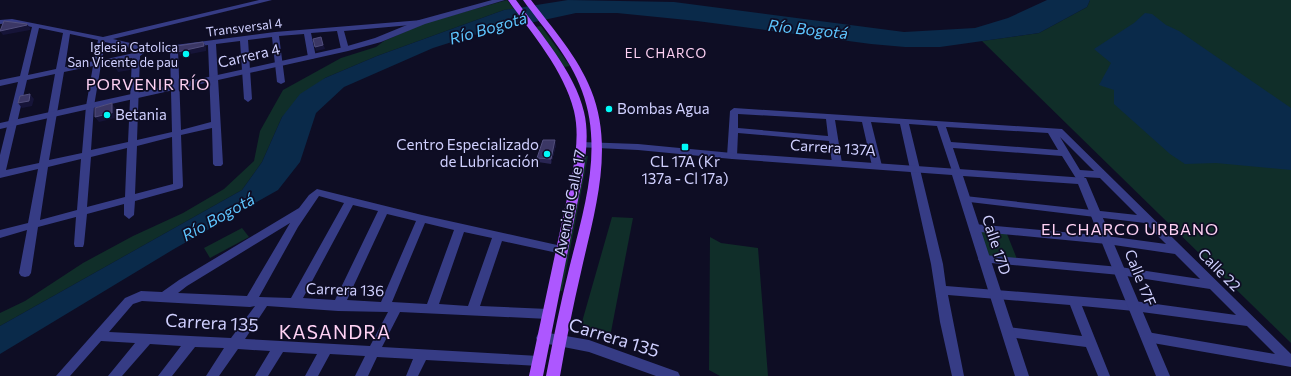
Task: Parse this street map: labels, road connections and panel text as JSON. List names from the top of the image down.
{
  "streets": {
    "main road": ["Avenida Calle 17"],
    "street": [
      "Transversal 4",
      "Carrera 4",
      "Carrera 137A",
      "Calle 17D",
      "Calle 22",
      "Calle 17F",
      "Carrera 136",
      "Carrera 135"
    ]
  },
  "crossings": [
    ["Transversal 4", "Carrera 4"],
    ["Carrera 137A", "Avenida Calle 17"],
    ["Carrera 137A", "Calle 17D"],
    ["Carrera 137A", "Calle 17F"],
    ["Avenida Calle 17", "Carrera 136"],
    ["Avenida Calle 17", "Carrera 135"],
    ["Calle 22", "Calle 17F"],
    ["Carrera 136", "Carrera 135"]
  ],
  "districts": [
    "EL CHARCO",
    "PORVENIR RÍO",
    "EL CHARCO URBANO",
    "KASANDRA"
  ],
  "water": ["Río Bogotá"],
  "places": {
    "other": [
      "Iglesia Catolica San Vicente de pau",
      "Bombas Agua",
      "Betania",
      "Centro Especializado de Lubricación"
    ],
    "transit": ["CL 17A (Kr 137a - Cl 17a)"]
  }
}
